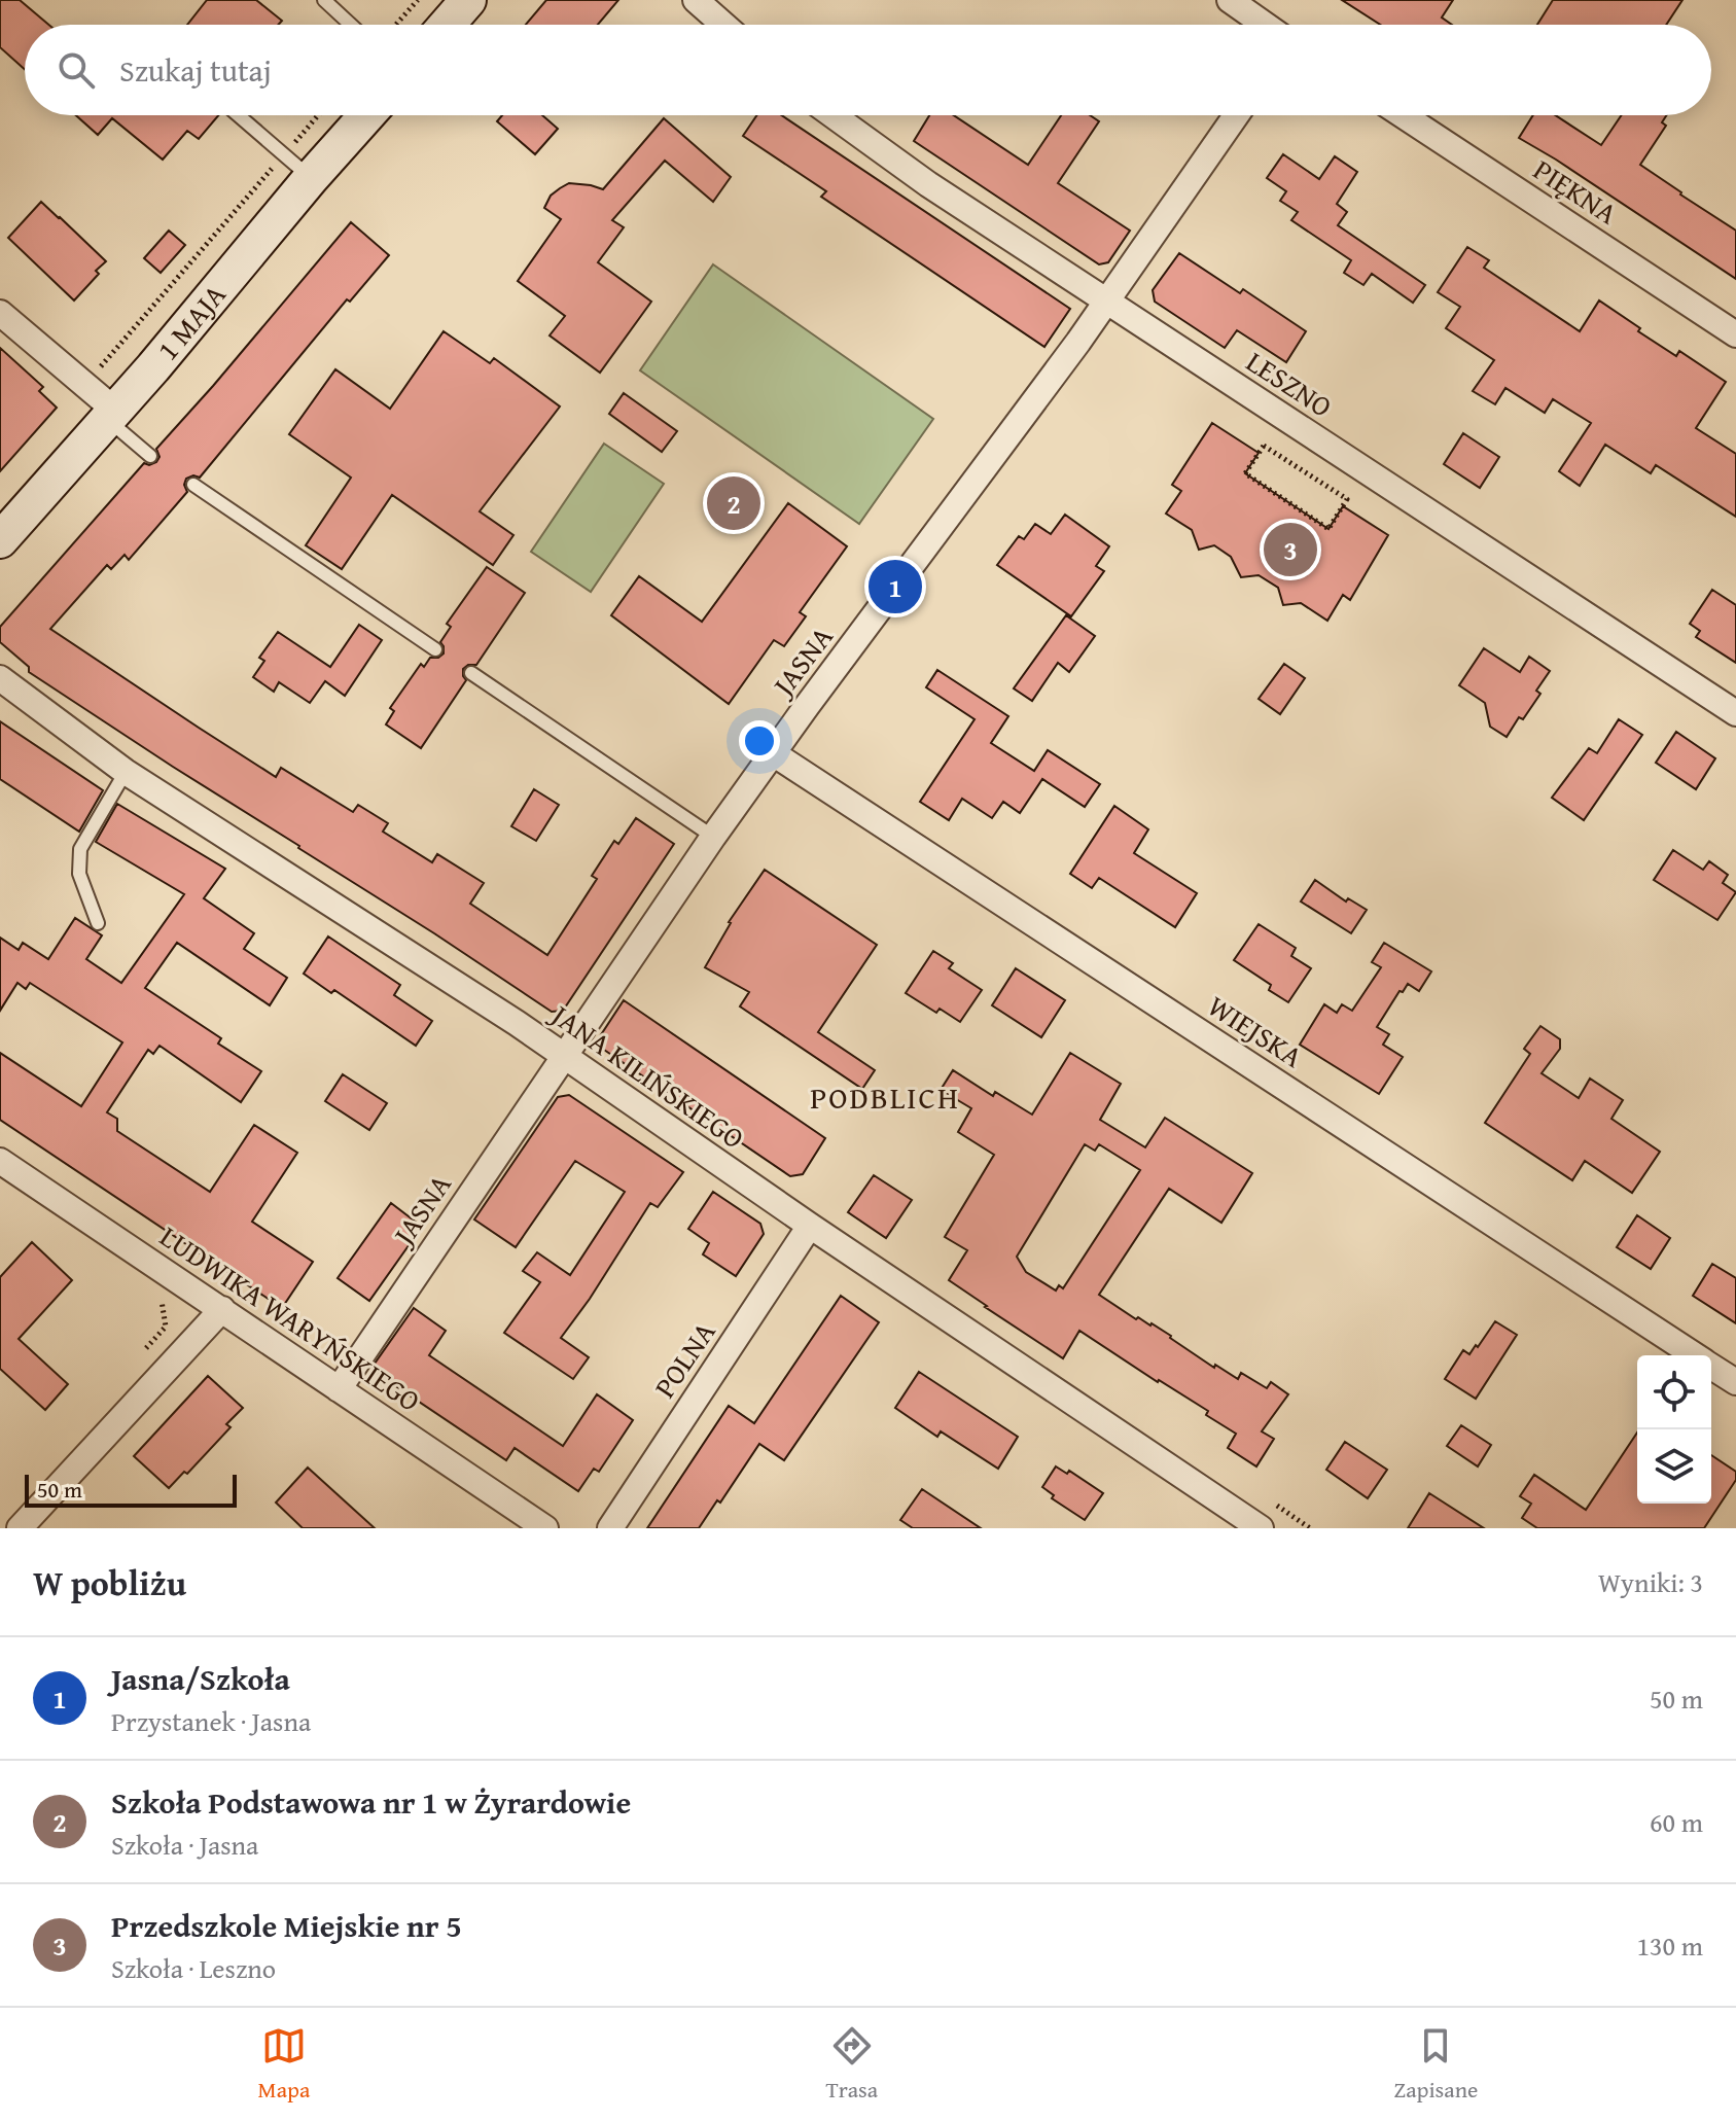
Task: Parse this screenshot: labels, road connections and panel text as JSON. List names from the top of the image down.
{
  "streets": {
    "street": [
      "PIĘKNA",
      "1 MAJA",
      "LESZNO",
      "JASNA",
      "WIEJSKA",
      "JANA KILIŃSKIEGO",
      "LUDWIKA WARYŃSKIEGO",
      "POLNA"
    ]
  },
  "crossings": [
    ["LESZNO", "JASNA"],
    ["JASNA", "WIEJSKA"],
    ["JASNA", "JANA KILIŃSKIEGO"],
    ["JASNA", "LUDWIKA WARYŃSKIEGO"],
    ["JANA KILIŃSKIEGO", "POLNA"]
  ],
  "districts": ["PODBLICH"],
  "scale_bar": "50 m",
  "page": {
    "search": "Szukaj tutaj",
    "pins": ["2", "3", "1"],
    "scale": "50 m",
    "heading": ["W pobliżu", "Wyniki: 3"],
    "list": [
      {
        "mark": "1",
        "name": "Jasna/Szkoła",
        "note": "Przystanek · Jasna",
        "value": "50 m"
      },
      {
        "mark": "2",
        "name": "Szkoła Podstawowa nr 1 w Żyrardowie",
        "note": "Szkoła · Jasna",
        "value": "60 m"
      },
      {
        "mark": "3",
        "name": "Przedszkole Miejskie nr 5",
        "note": "Szkoła · Leszno",
        "value": "130 m"
      }
    ],
    "nav": ["Mapa", "Trasa", "Zapisane"]
  }
}
